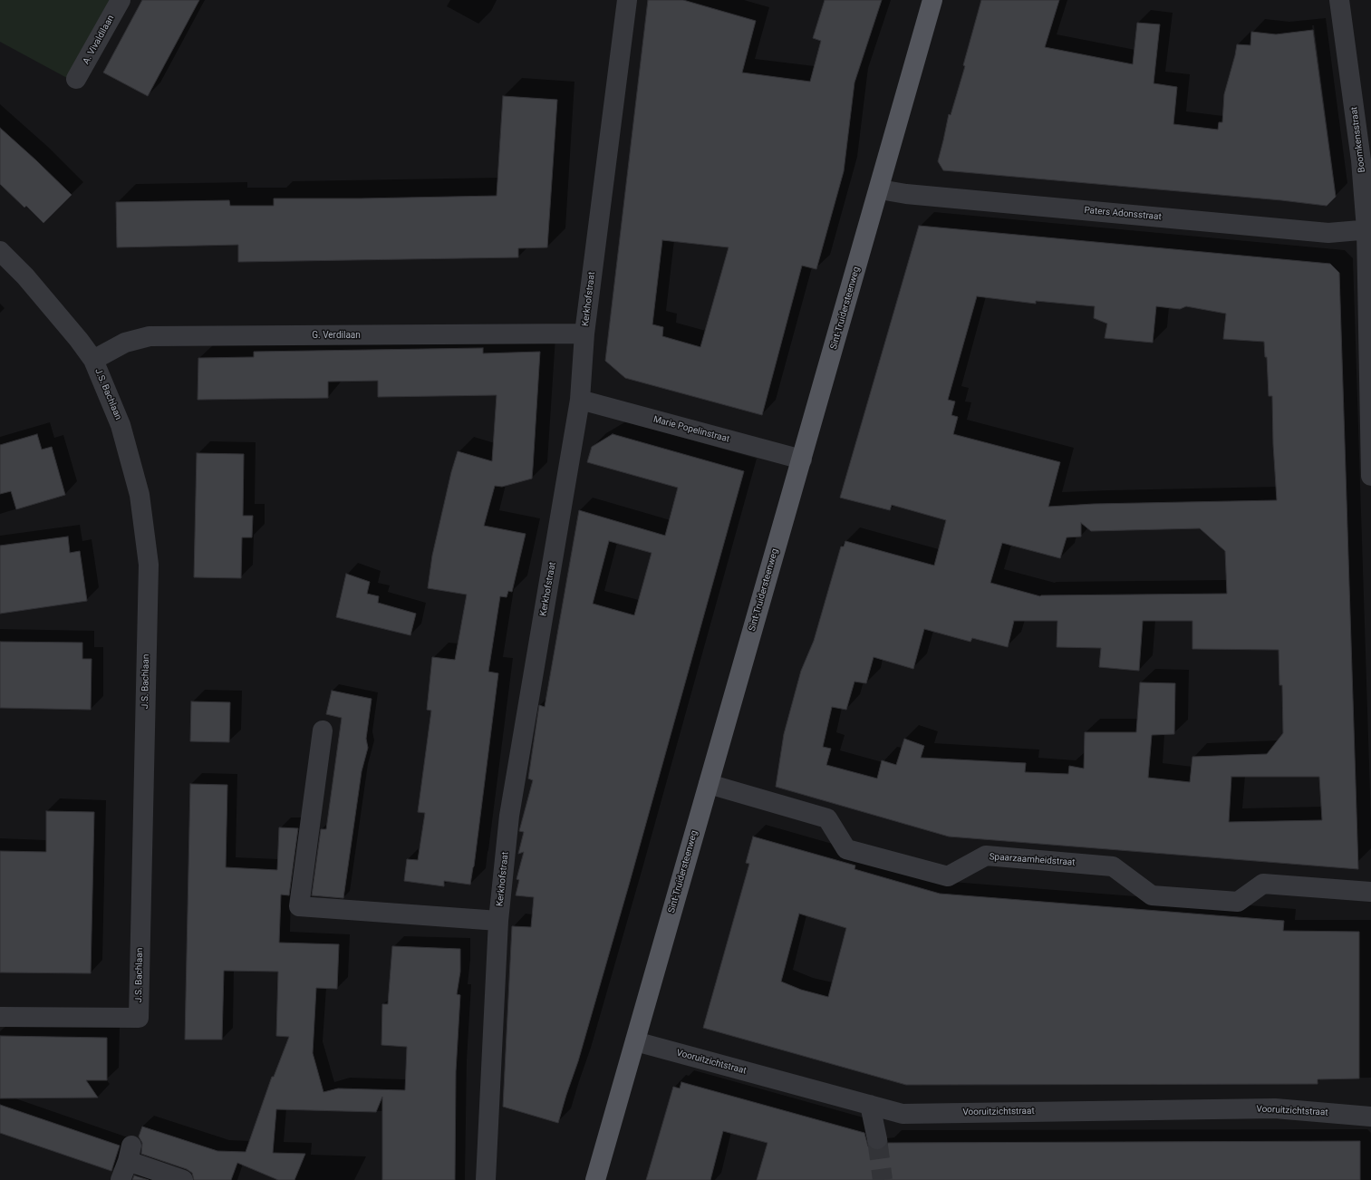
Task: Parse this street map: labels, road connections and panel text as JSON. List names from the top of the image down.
{
  "streets": {
    "main road": ["Sint-Truidersteenweg"],
    "street": [
      "A. Vivaldilaan",
      "Boomkensstraat",
      "Paters Adonsstraat",
      "Kerkhofstraat",
      "G. Verdilaan",
      "J.S. Bachlaan",
      "Marie Popelinstraat",
      "Spaarzaamheidstraat",
      "Vooruitzichtstraat"
    ]
  },
  "crossings": [
    ["Boomkensstraat", "Paters Adonsstraat"],
    ["Paters Adonsstraat", "Sint-Truidersteenweg"],
    ["Kerkhofstraat", "G. Verdilaan"],
    ["Kerkhofstraat", "Marie Popelinstraat"],
    ["Sint-Truidersteenweg", "Marie Popelinstraat"],
    ["Sint-Truidersteenweg", "Spaarzaamheidstraat"],
    ["Sint-Truidersteenweg", "Vooruitzichtstraat"],
    ["G. Verdilaan", "J.S. Bachlaan"]
  ]
}
